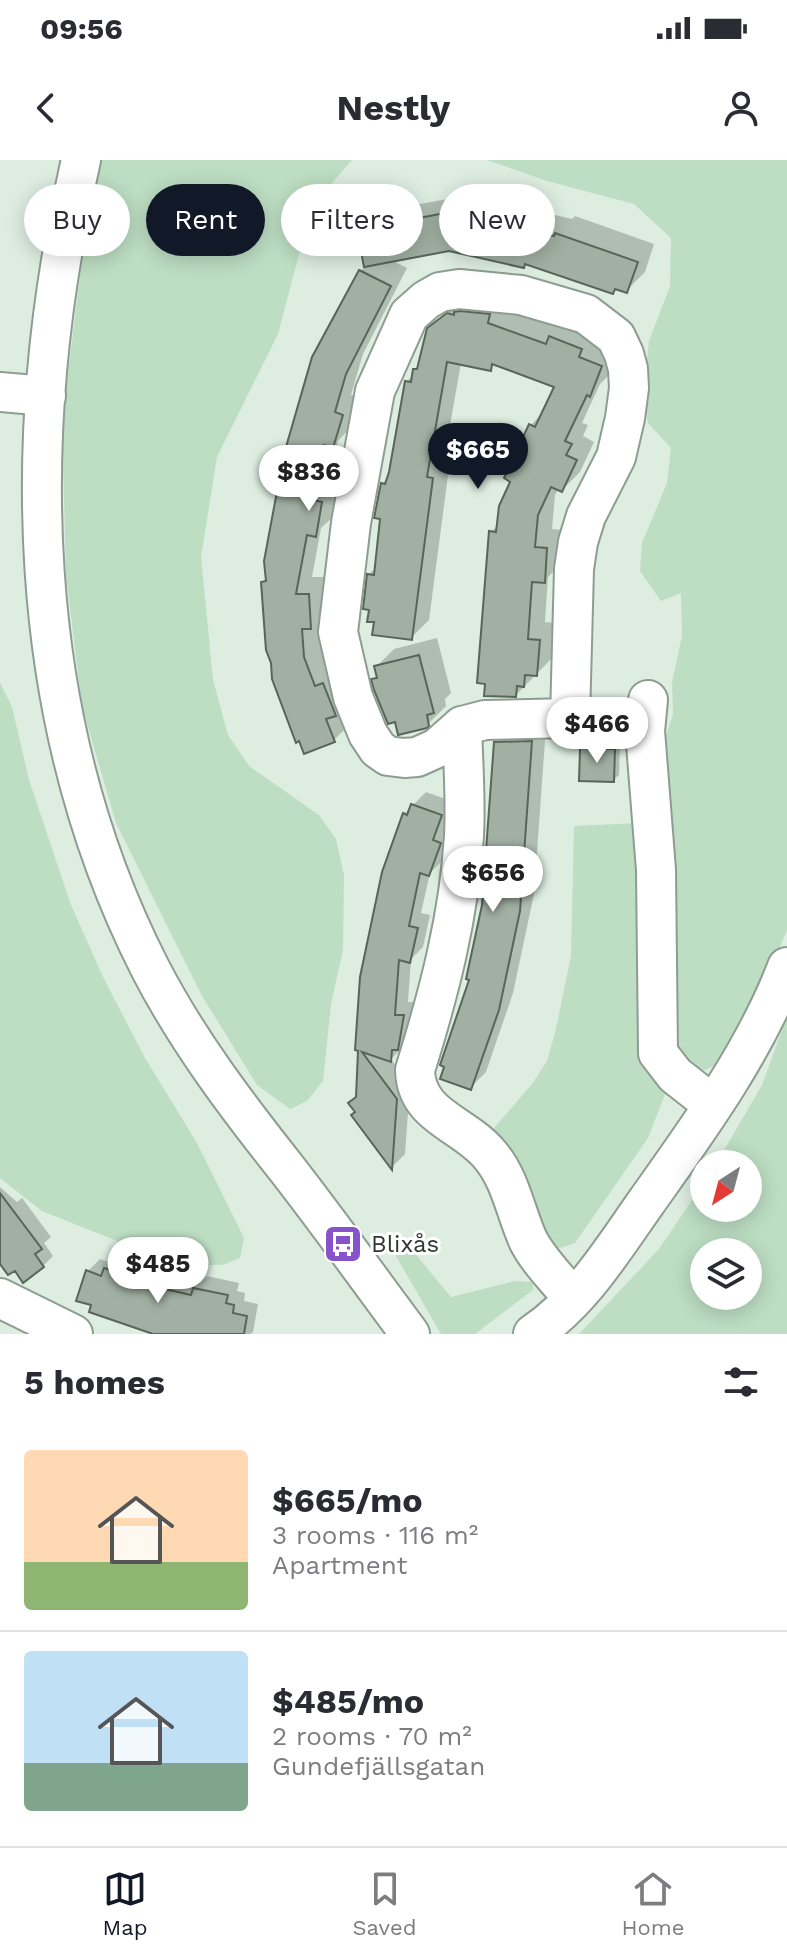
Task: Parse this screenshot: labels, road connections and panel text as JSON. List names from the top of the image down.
{
  "places": {
    "bus stop": ["Blixås"]
  },
  "north": "bottom left",
  "page": {
    "status": "09:56",
    "header": "Nestly",
    "chip": [
      "Buy",
      "Rent",
      "Filters",
      "New"
    ],
    "price": [
      "$665",
      "$836",
      "$466",
      "$656",
      "$485"
    ],
    "heading": "5 homes",
    "list": [
      {
        "name": "$665/mo",
        "note": "3 rooms · 116 m² · Apartment"
      },
      {
        "name": "$485/mo",
        "note": "2 rooms · 70 m² · Gundefjällsgatan"
      }
    ],
    "tabs": ["Map", "Saved", "Home"]
  }
}
